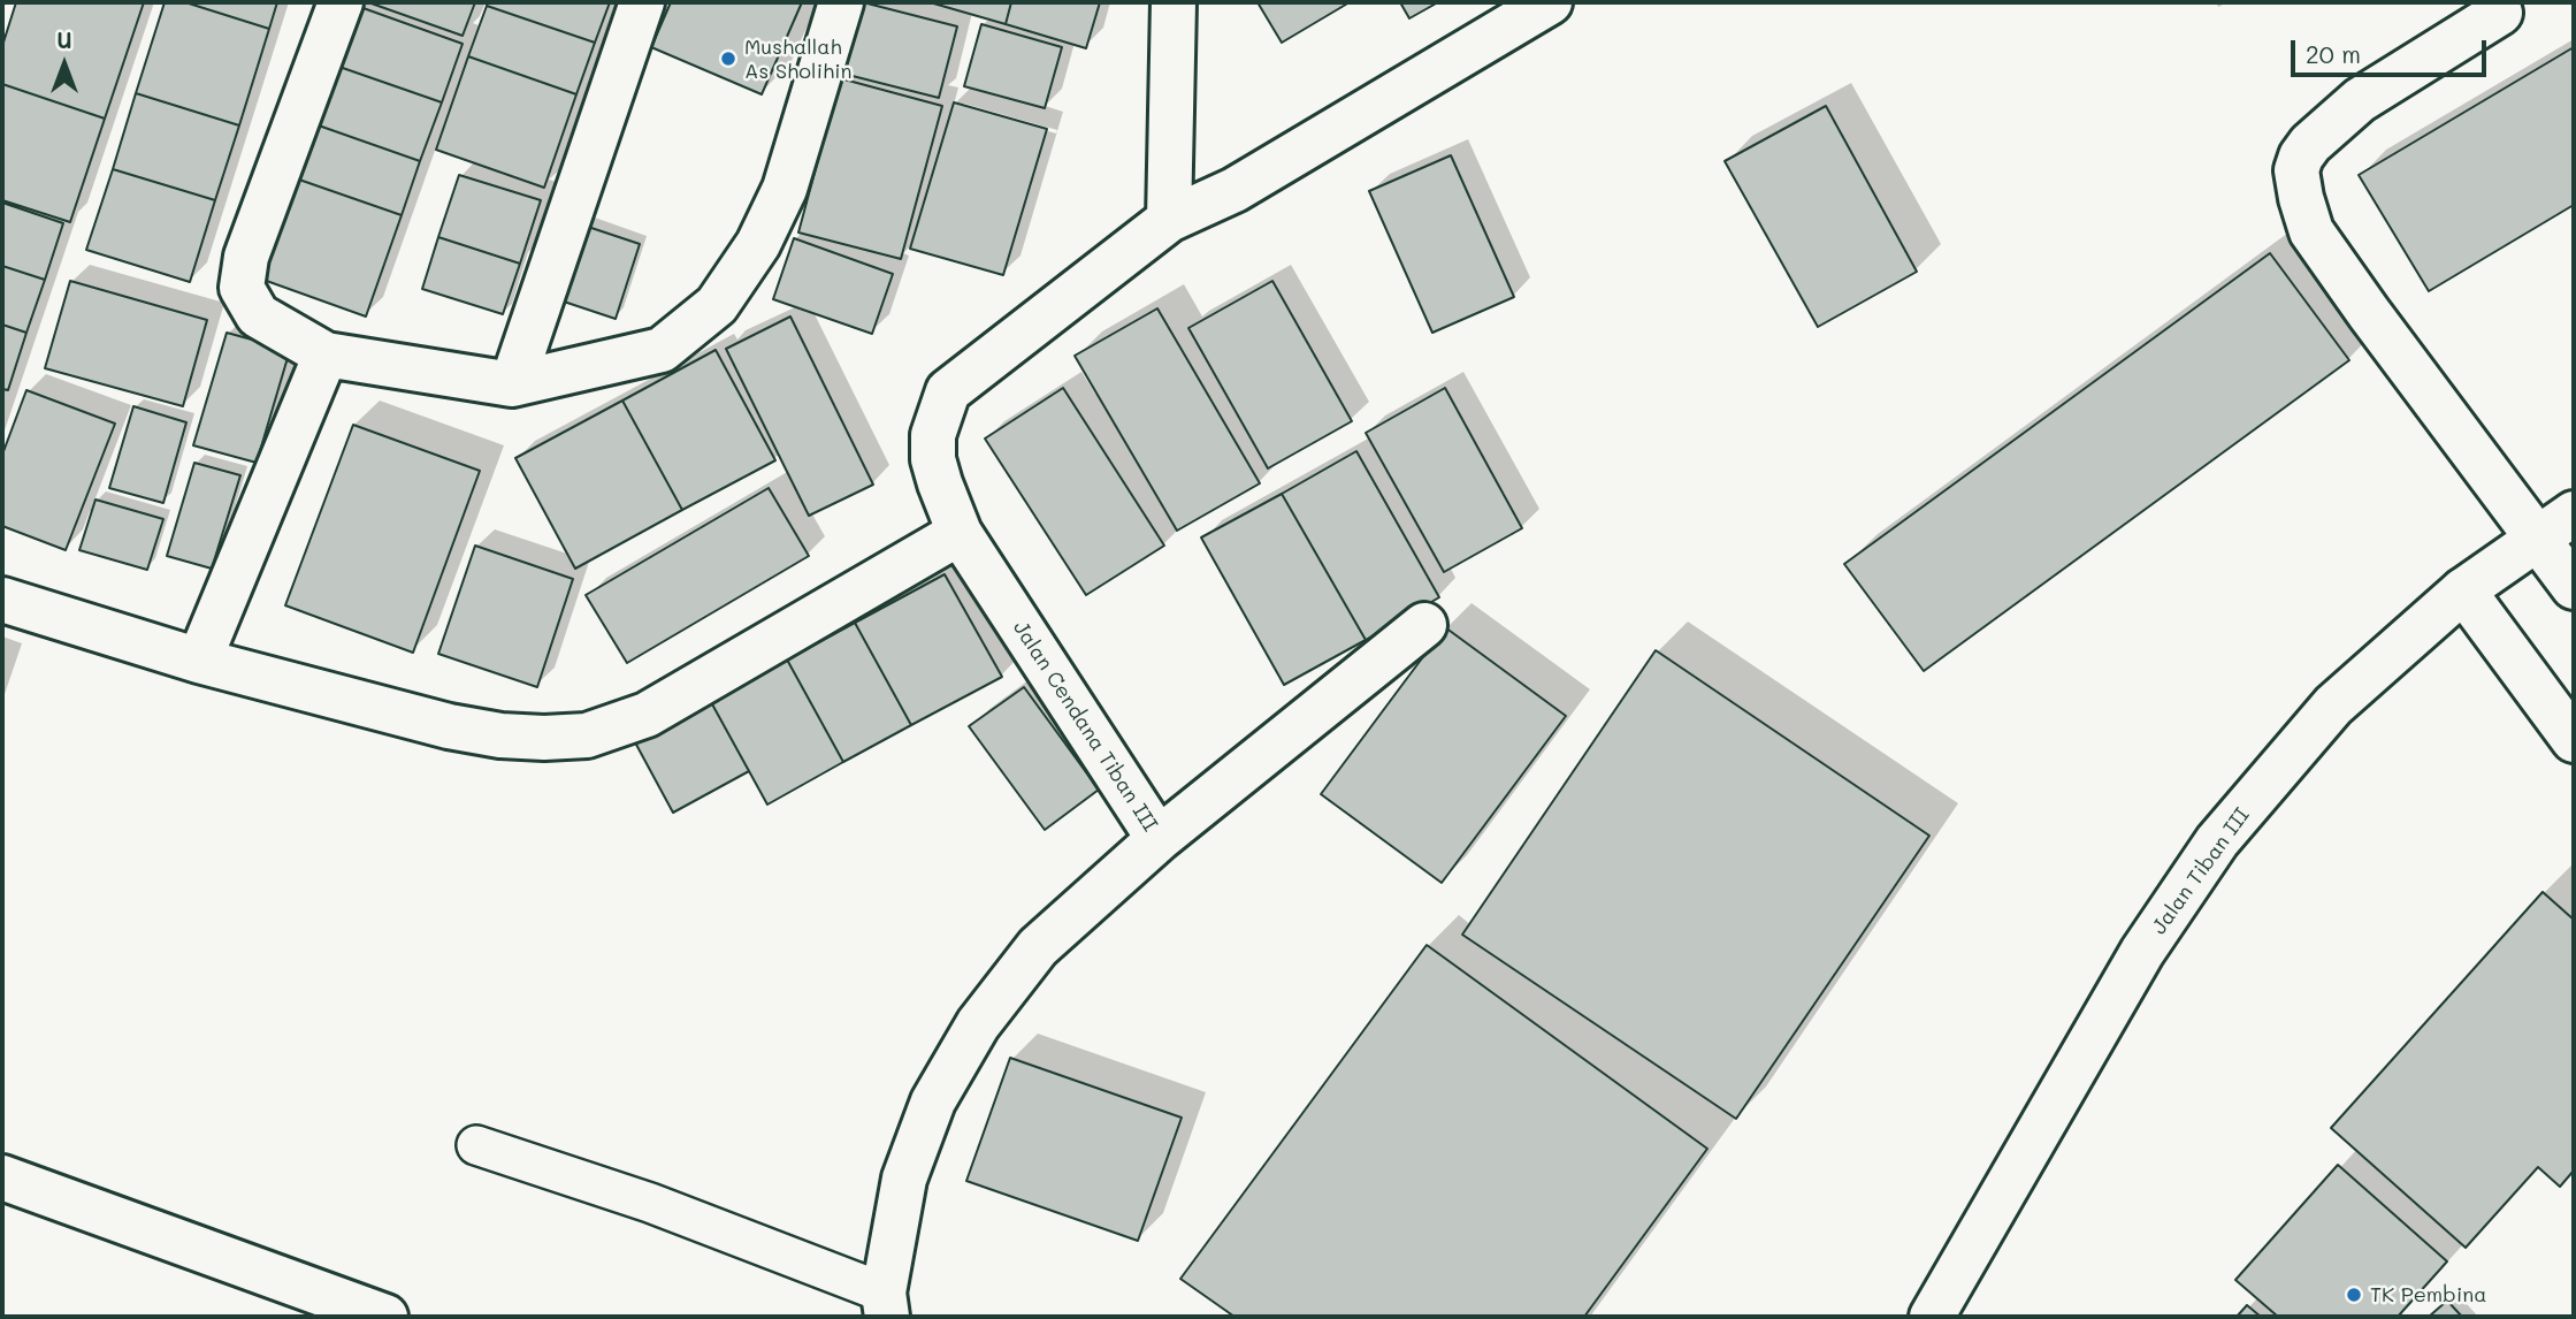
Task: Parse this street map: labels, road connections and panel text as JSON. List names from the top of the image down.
{
  "streets": {
    "street": ["Jalan Cendana Tiban III", "Jalan Tiban III"]
  },
  "places": ["Mushallah As Sholihin", "TK Pembina"],
  "scale_bar": "20 m",
  "north": "top"
}
